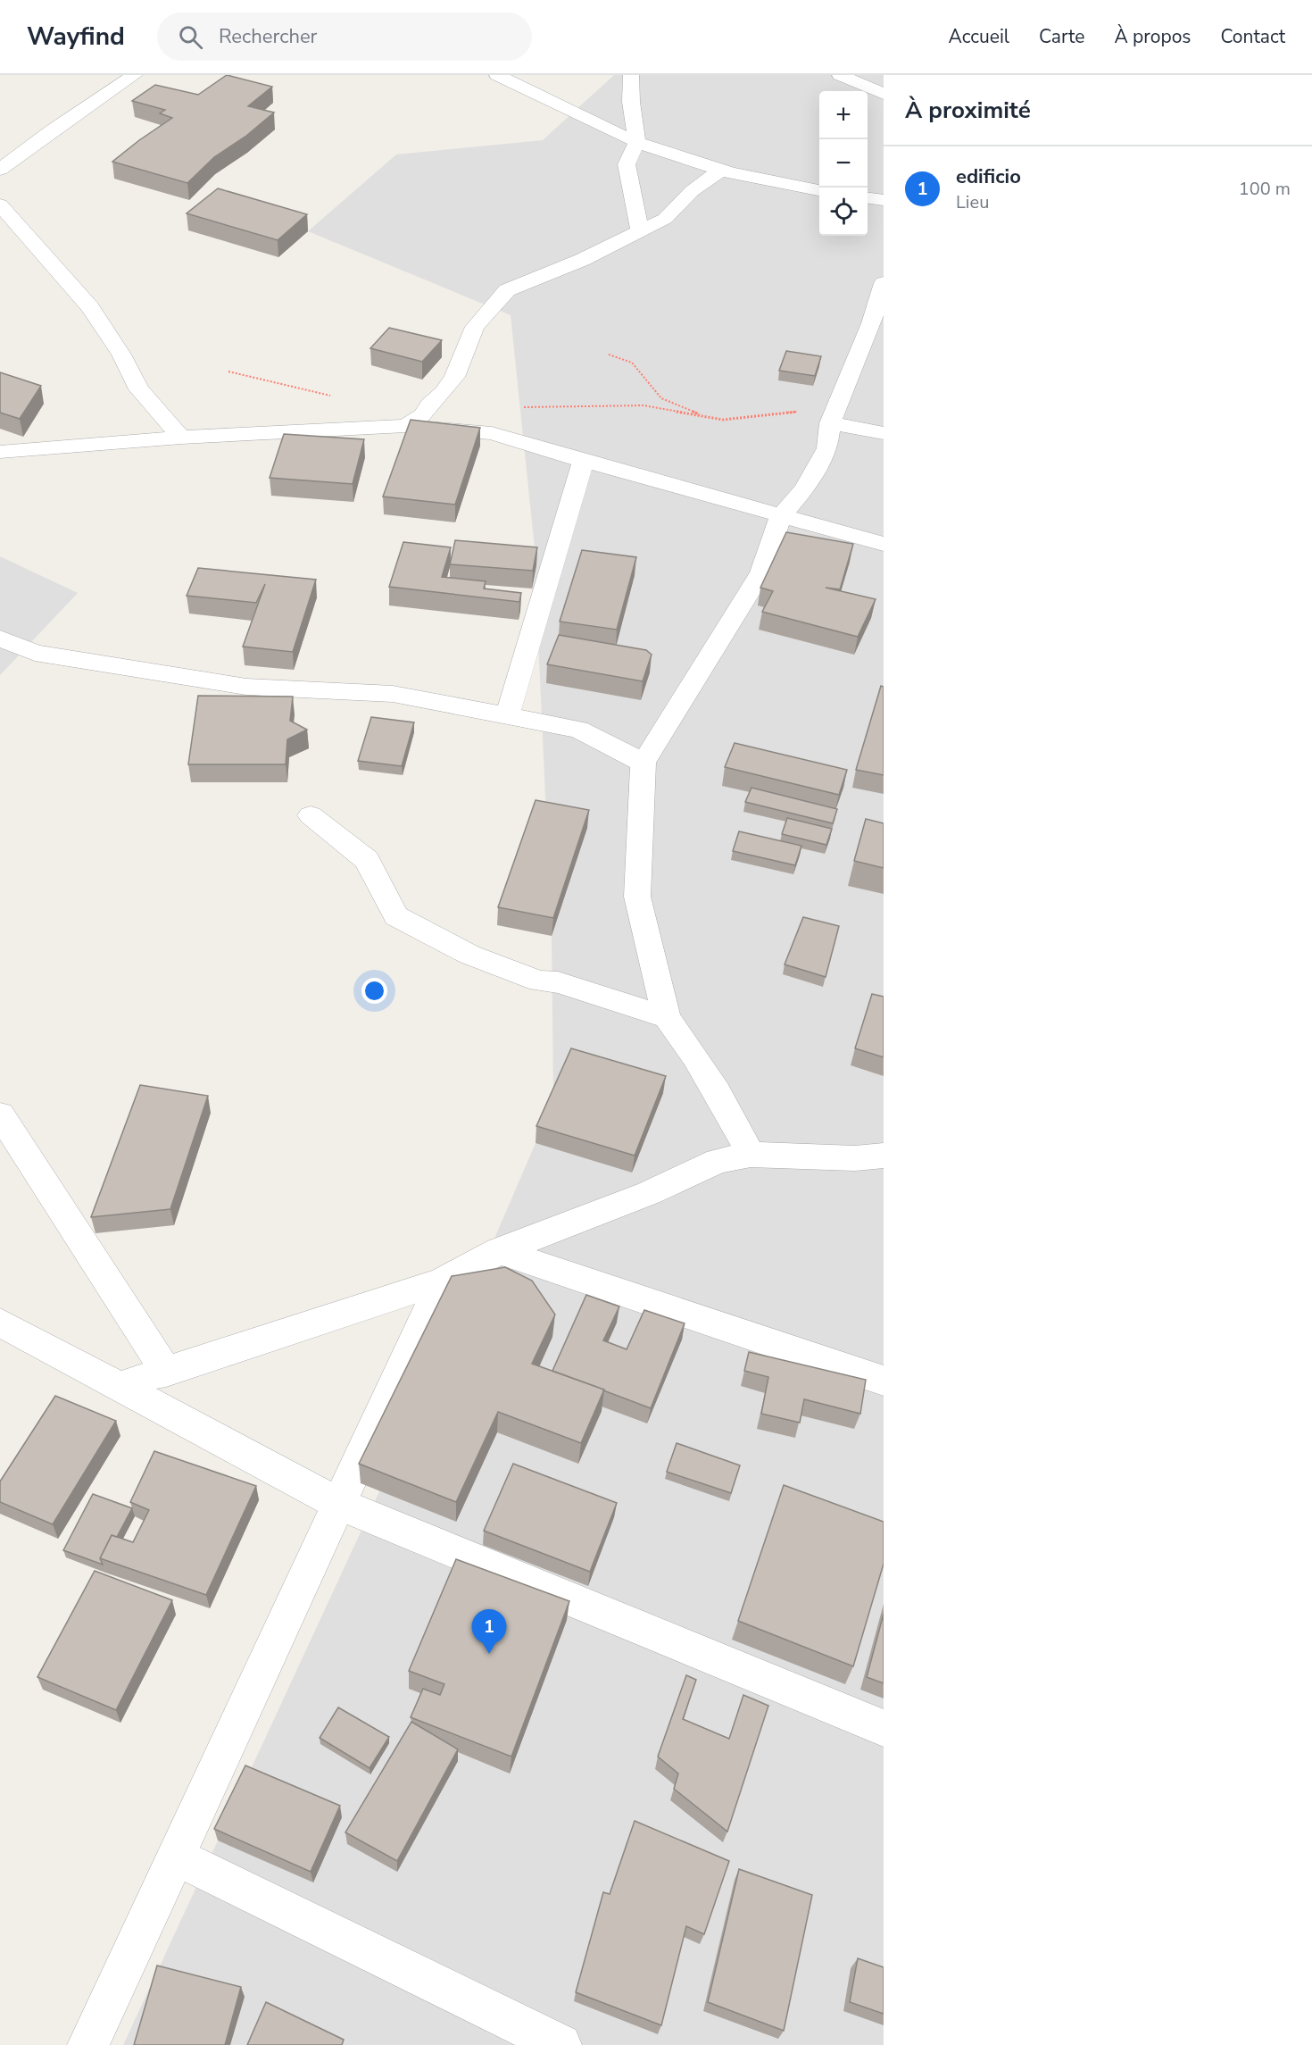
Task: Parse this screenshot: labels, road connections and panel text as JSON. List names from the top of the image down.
{
  "page": {
    "header": "Wayfind",
    "search": "Rechercher",
    "nav": [
      "Accueil",
      "Carte",
      "À propos",
      "Contact"
    ],
    "heading": "À proximité",
    "map_buttons": ["+", "−"],
    "list": [
      {
        "mark": "1",
        "name": "edificio",
        "note": "Lieu",
        "value": "100 m"
      }
    ],
    "pins": "1"
  }
}
